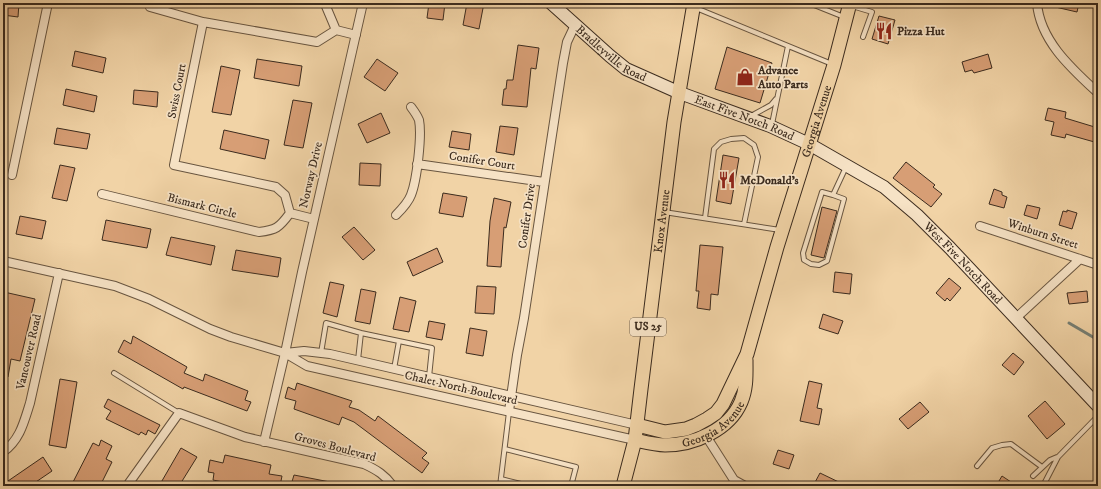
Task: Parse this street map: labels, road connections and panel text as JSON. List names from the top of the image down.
{
  "streets": {
    "main road": ["Georgia Avenue", "Knox Avenue", "US 25"],
    "street": [
      "Bradleyville Road",
      "Swiss Court",
      "East Five Notch Road",
      "Conifer Court",
      "Norway Drive",
      "Bismark Circle",
      "Conifer Drive",
      "Winburn Street",
      "West Five Notch Road",
      "Vancouver Road",
      "Chalet North Boulevard",
      "Groves Boulevard"
    ]
  },
  "crossings": [
    ["Bradleyville Road", "East Five Notch Road"],
    ["Bradleyville Road", "Conifer Drive"],
    ["Bradleyville Road", "Knox Avenue"],
    ["Swiss Court", "Bismark Circle"],
    ["East Five Notch Road", "Georgia Avenue"],
    ["East Five Notch Road", "Knox Avenue"],
    ["East Five Notch Road", "West Five Notch Road"],
    ["Georgia Avenue", "Knox Avenue"],
    ["Georgia Avenue", "West Five Notch Road"],
    ["Georgia Avenue", "US 25"],
    ["Georgia Avenue", "Chalet North Boulevard"],
    ["Conifer Court", "Conifer Drive"],
    ["Norway Drive", "Chalet North Boulevard"],
    ["Conifer Drive", "Chalet North Boulevard"],
    ["Knox Avenue", "US 25"],
    ["Knox Avenue", "Chalet North Boulevard"],
    ["US 25", "Chalet North Boulevard"],
    ["Vancouver Road", "Chalet North Boulevard"]
  ],
  "places": {
    "restaurant": ["Pizza Hut", "McDonald's"],
    "shop": ["Advance Auto Parts"]
  }
}
